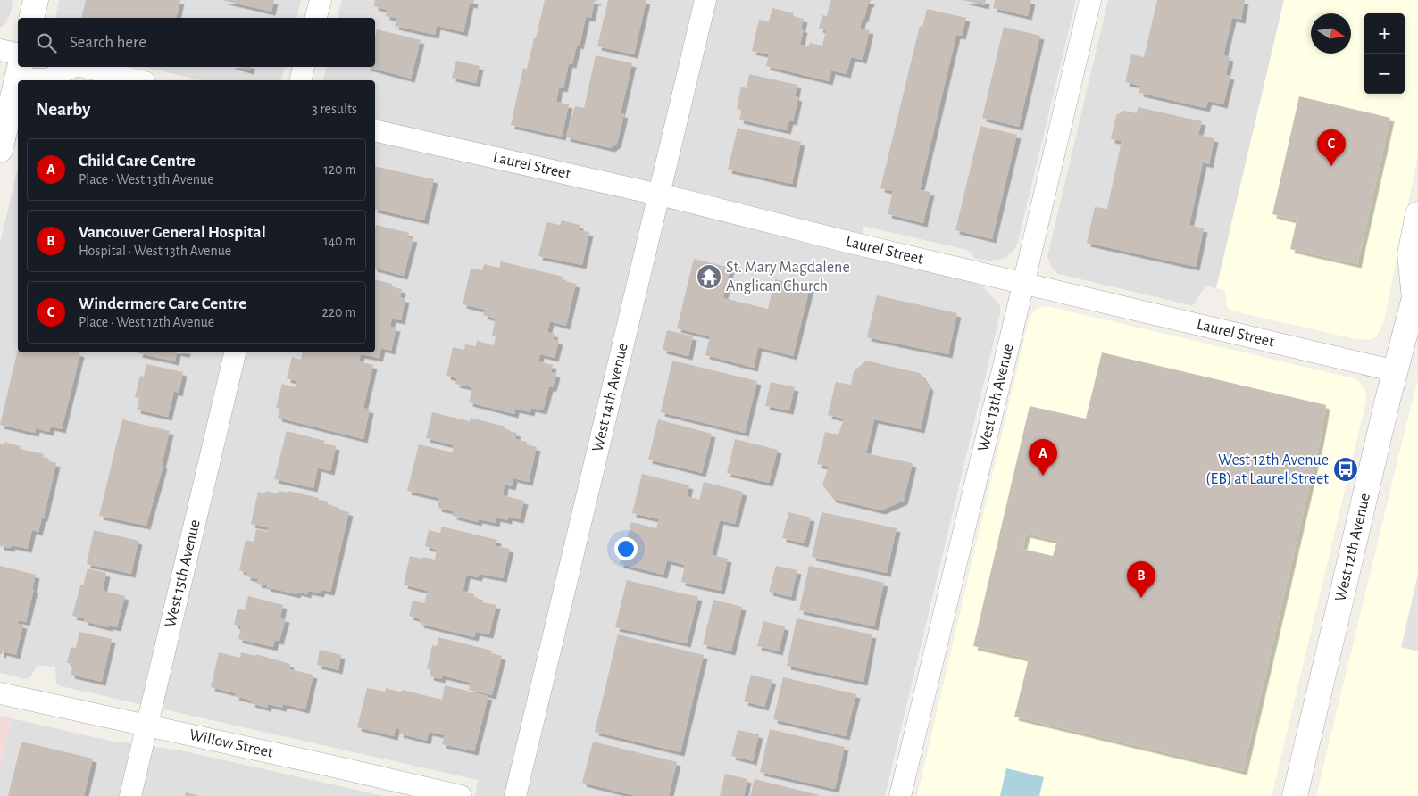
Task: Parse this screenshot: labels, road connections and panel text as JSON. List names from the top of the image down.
{
  "streets": {
    "street": [
      "Laurel Street",
      "West 14th Avenue",
      "West 13th Avenue",
      "West 12th Avenue",
      "West 15th Avenue",
      "Willow Street"
    ]
  },
  "crossings": [
    ["Laurel Street", "West 14th Avenue"],
    ["Laurel Street", "West 13th Avenue"],
    ["Laurel Street", "West 12th Avenue"],
    ["West 15th Avenue", "Willow Street"]
  ],
  "places": {
    "temple": ["St. Mary Magdalene Anglican Church"],
    "bus stop": ["West 12th Avenue (EB) at Laurel Street"]
  },
  "north": "right",
  "page": {
    "map_buttons": ["+", "−"],
    "search": "Search here",
    "heading": ["Nearby", "3 results"],
    "pins": ["C", "A", "B"],
    "list": [
      {
        "mark": "A",
        "name": "Child Care Centre",
        "note": "Place · West 13th Avenue",
        "value": "120 m"
      },
      {
        "mark": "B",
        "name": "Vancouver General Hospital",
        "note": "Hospital · West 13th Avenue",
        "value": "140 m"
      },
      {
        "mark": "C",
        "name": "Windermere Care Centre",
        "note": "Place · West 12th Avenue",
        "value": "220 m"
      }
    ]
  }
}
